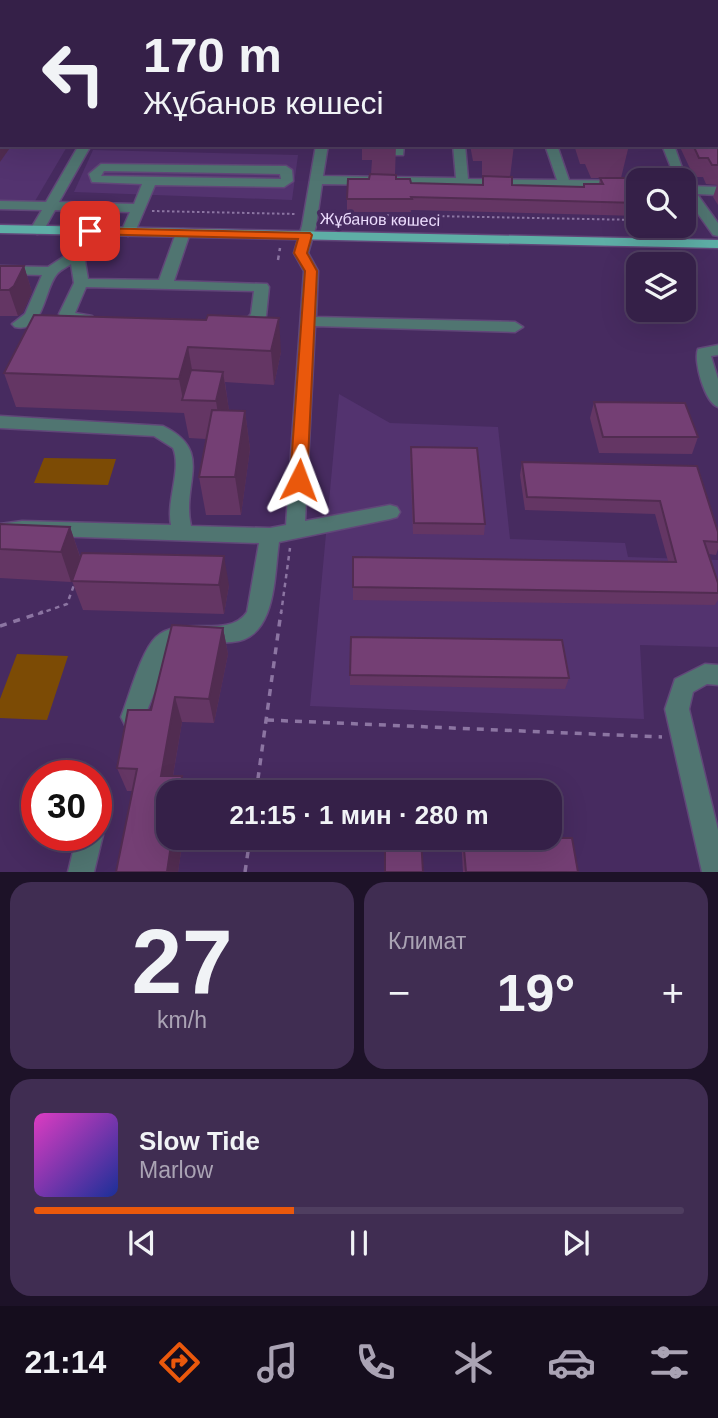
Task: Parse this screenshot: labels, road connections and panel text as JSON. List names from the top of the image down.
{
  "streets": {
    "main road": ["Жұбанов көшесі"]
  },
  "page": {
    "turn": ["170 m", "Жұбанов көшесі"],
    "limit": "30",
    "trip": "21:15 · 1 мин · 280 m",
    "tile": [
      ["27", "km/h"],
      "Климат"
    ],
    "heat": ["−", "19°", "+"],
    "song": ["Slow Tide", "Marlow"],
    "tabs": "21:14"
  }
}
